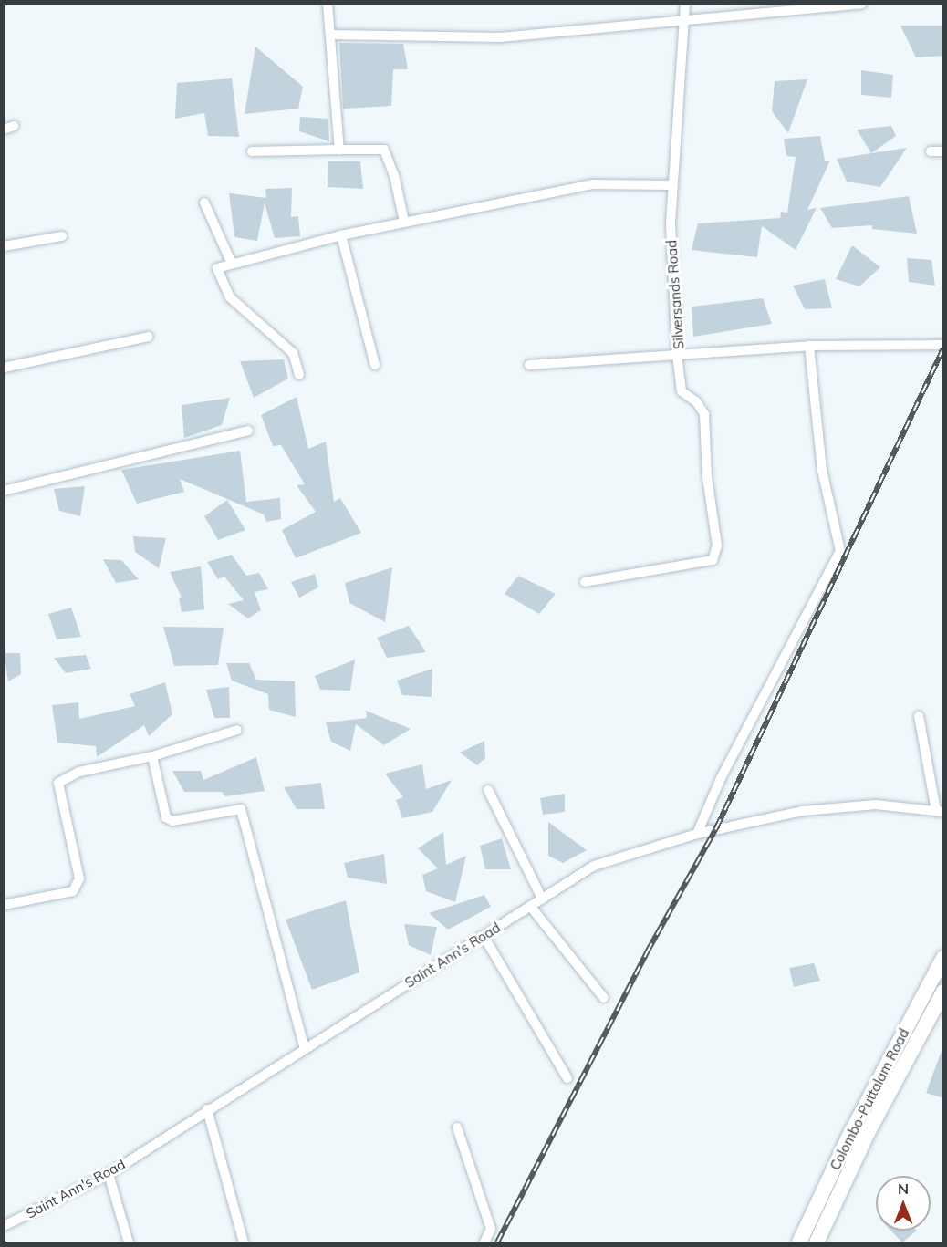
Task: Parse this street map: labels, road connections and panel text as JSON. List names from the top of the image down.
{
  "streets": {
    "highway": ["Colombo-Puttalam Road"],
    "street": ["Silversands Road", "Saint Ann's Road"]
  },
  "north": "top"
}
